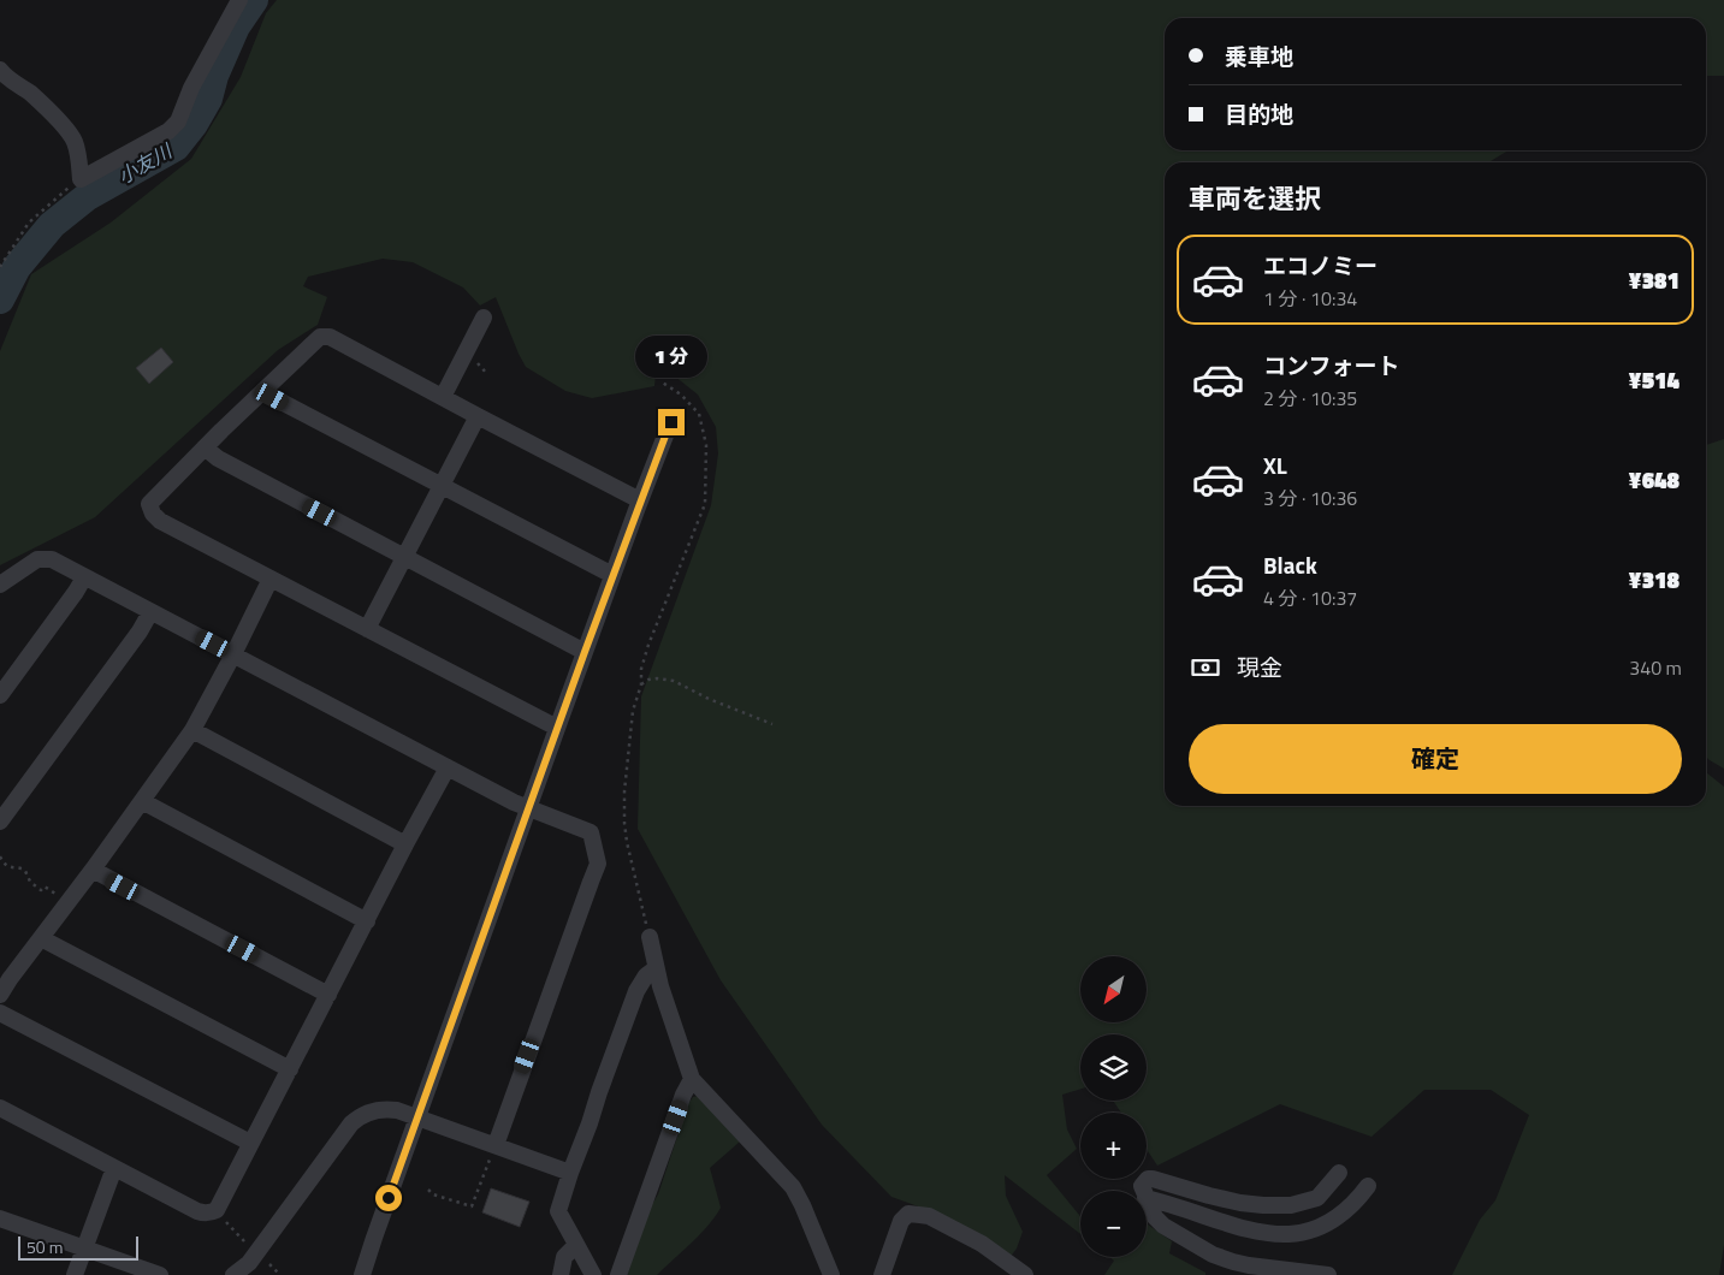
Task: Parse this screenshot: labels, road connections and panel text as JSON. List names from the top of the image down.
{
  "water": ["小友川"],
  "scale_bar": "50 m",
  "north": "bottom left",
  "page": {
    "banner": ["乗車地", "目的地"],
    "heading": "車両を選択",
    "list": [
      {
        "name": "エコノミー",
        "note": "1 分 · 10:34",
        "value": "¥381"
      },
      {
        "name": "コンフォート",
        "note": "2 分 · 10:35",
        "value": "¥514"
      },
      {
        "name": "XL",
        "note": "3 分 · 10:36",
        "value": "¥648"
      },
      {
        "name": "Black",
        "note": "4 分 · 10:37",
        "value": "¥318"
      }
    ],
    "bubble": "1 分",
    "pay": ["現金", "340 m"],
    "buttons": "確定",
    "map_buttons": ["+", "−"],
    "scale": "50 m"
  }
}
